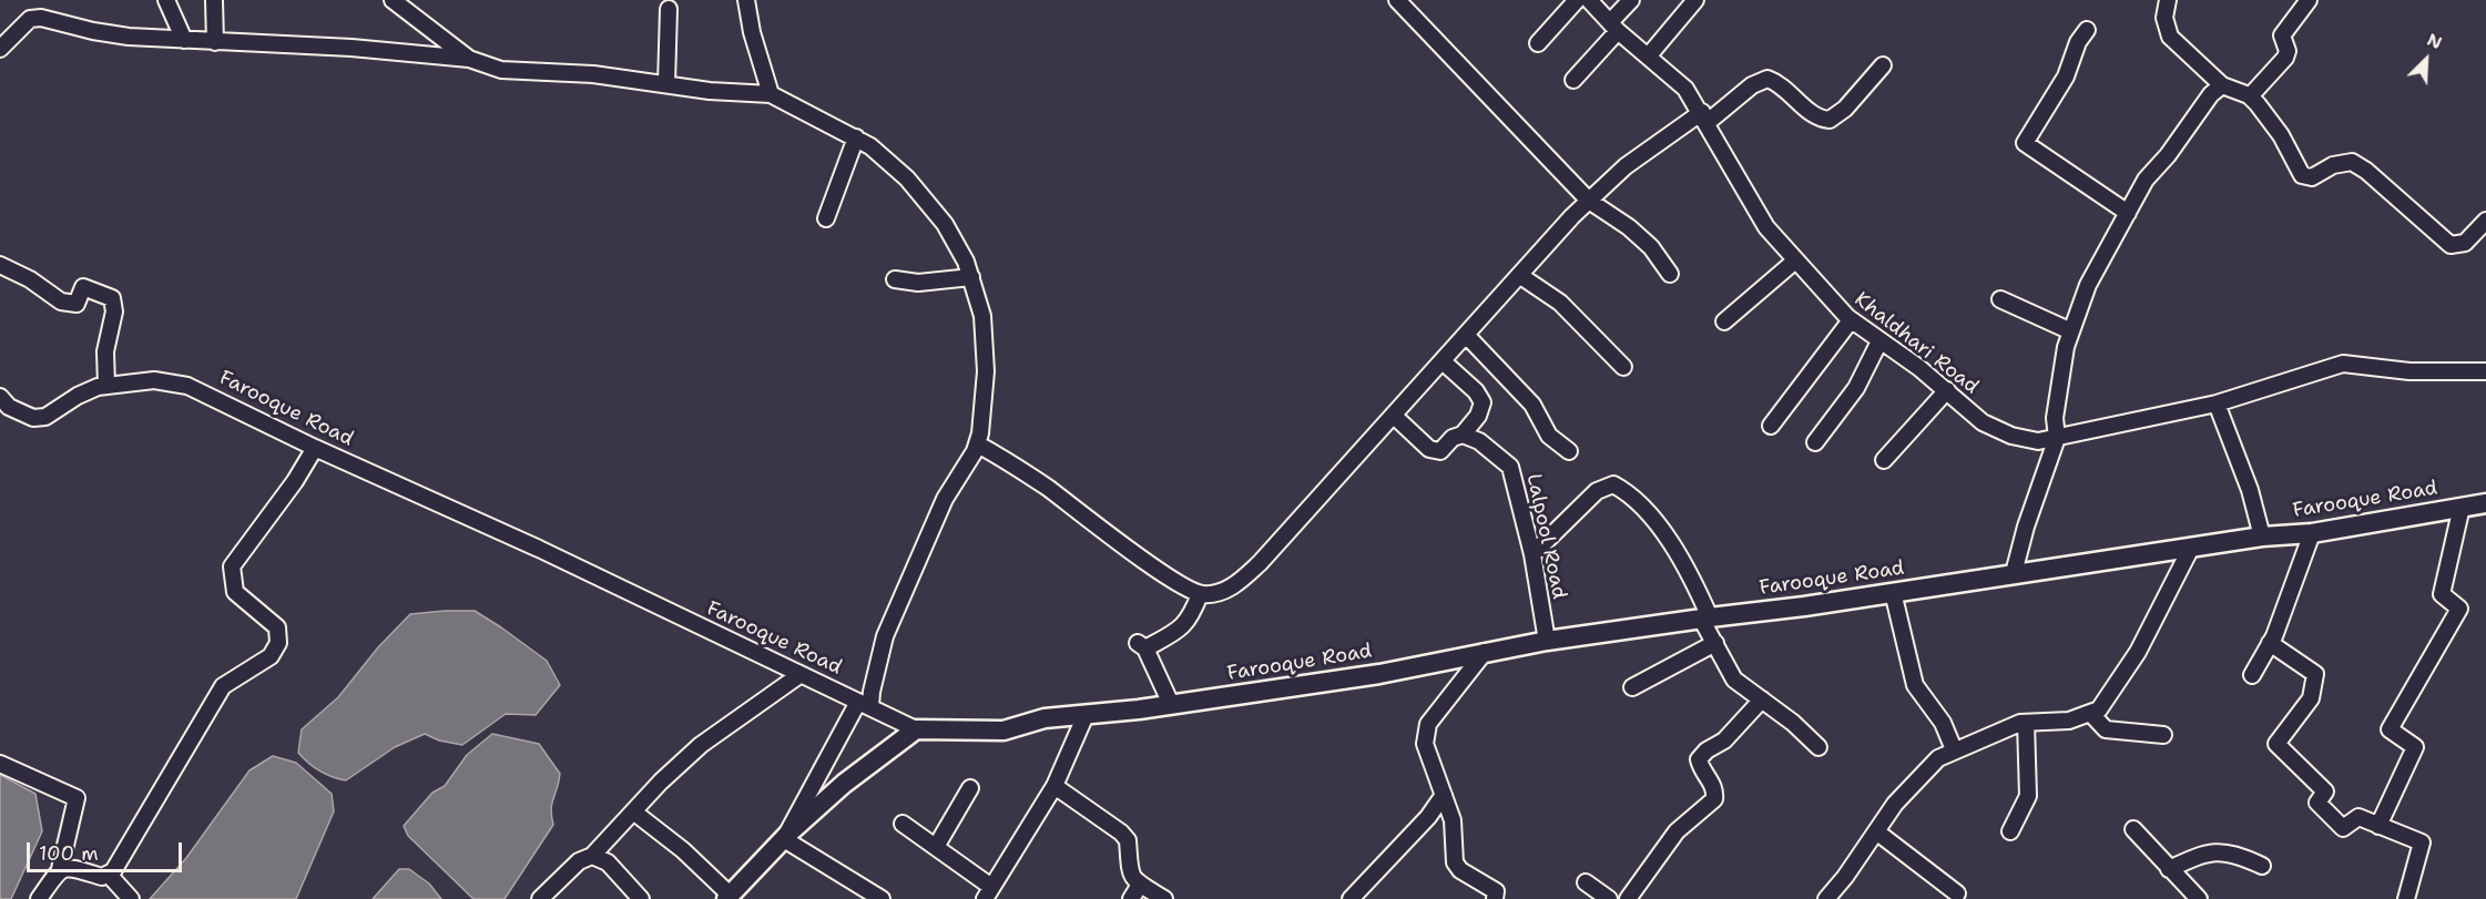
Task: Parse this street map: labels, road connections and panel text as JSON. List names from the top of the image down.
{
  "streets": {
    "main road": ["Farooque Road"],
    "street": ["Khaldhari Road", "Lalpool Road"]
  },
  "crossings": [
    ["Farooque Road", "Lalpool Road"]
  ],
  "scale_bar": "100 m",
  "north": "top right"
}
